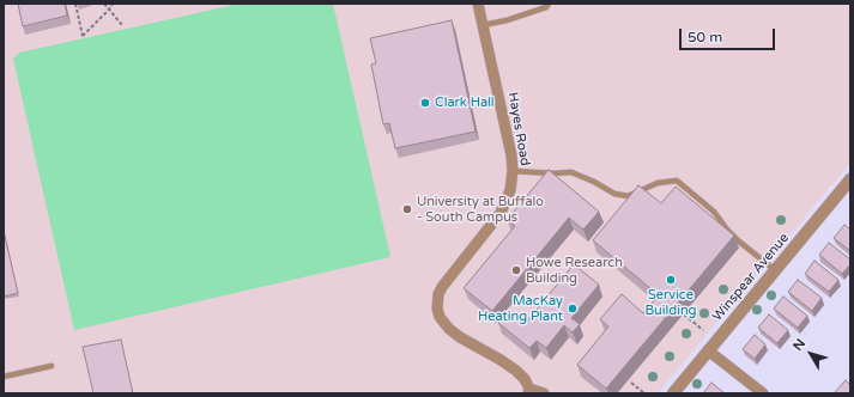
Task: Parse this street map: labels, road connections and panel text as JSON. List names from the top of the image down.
{
  "streets": {
    "street": ["Hayes Road", "Winspear Avenue"]
  },
  "places": [
    "Clark Hall",
    "University at Buffalo - South Campus",
    "Howe Research Building",
    "Service Building",
    "MacKay Heating Plant"
  ],
  "scale_bar": "50 m",
  "north": "top left"
}
